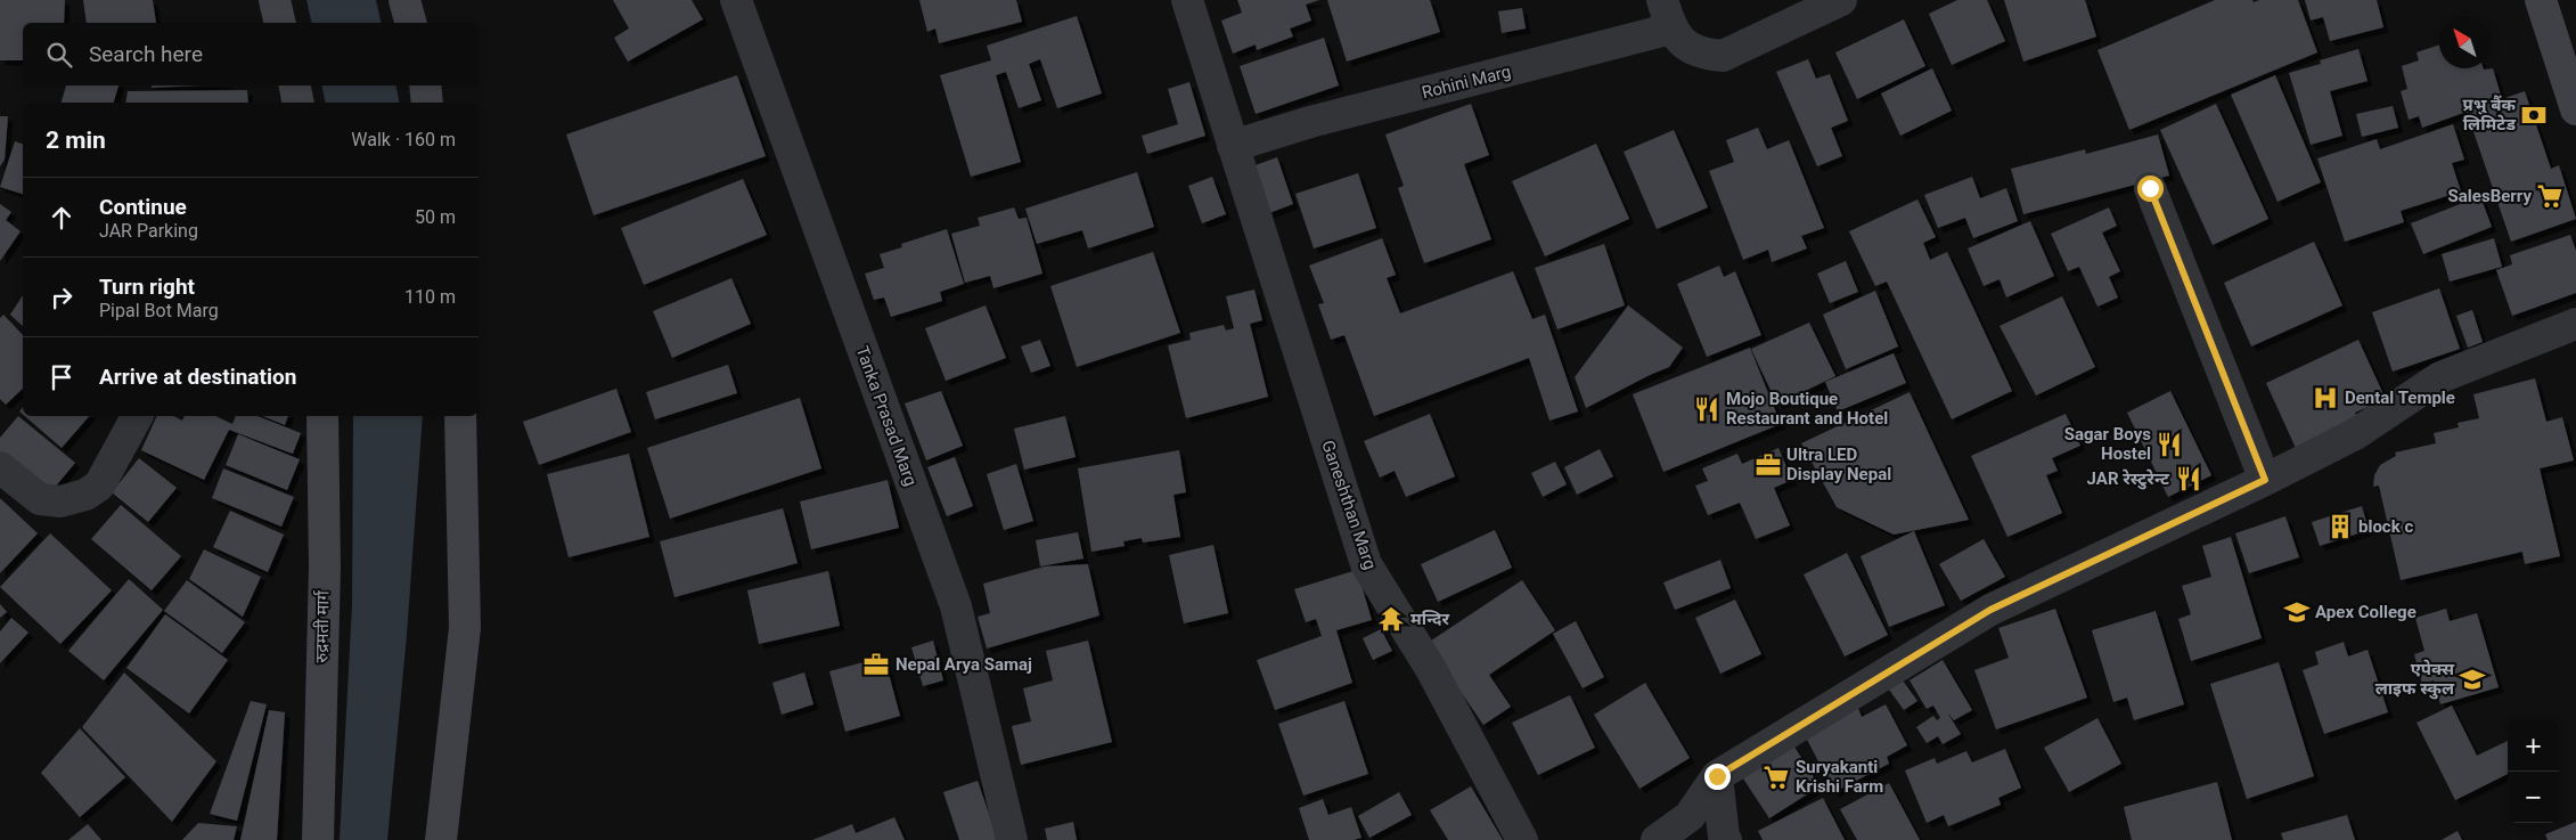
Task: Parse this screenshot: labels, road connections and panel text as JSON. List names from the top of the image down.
{
  "streets": {
    "street": [
      "Rohini Marg",
      "Tanka Prasad Marg",
      "Ganeshthan Marg",
      "रुद्रमती मार्ग"
    ]
  },
  "crossings": [
    ["Rohini Marg", "Ganeshthan Marg"]
  ],
  "places": {
    "bank": ["प्रभु बैंक लिमिटेड"],
    "supermarket": ["SalesBerry", "Suryakanti Krishi Farm"],
    "hospital": ["Dental Temple"],
    "restaurant": ["Mojo Boutique Restaurant and Hotel", "Sagar Boys Hostel", "JAR रेस्टुरेन्ट"],
    "office": ["Ultra LED Display Nepal", "Nepal Arya Samaj"],
    "building": ["block c"],
    "school or university": ["Apex College", "एपेक्स लाइफ स्कुल"],
    "temple": ["मन्दिर"]
  },
  "north": "top left",
  "page": {
    "search": "Search here",
    "heading": ["2 min", "Walk · 160 m"],
    "list": [
      ["Continue", "JAR Parking", "50 m"],
      ["Turn right", "Pipal Bot Marg", "110 m"],
      "Arrive at destination"
    ],
    "map_buttons": ["+", "−"]
  }
}
